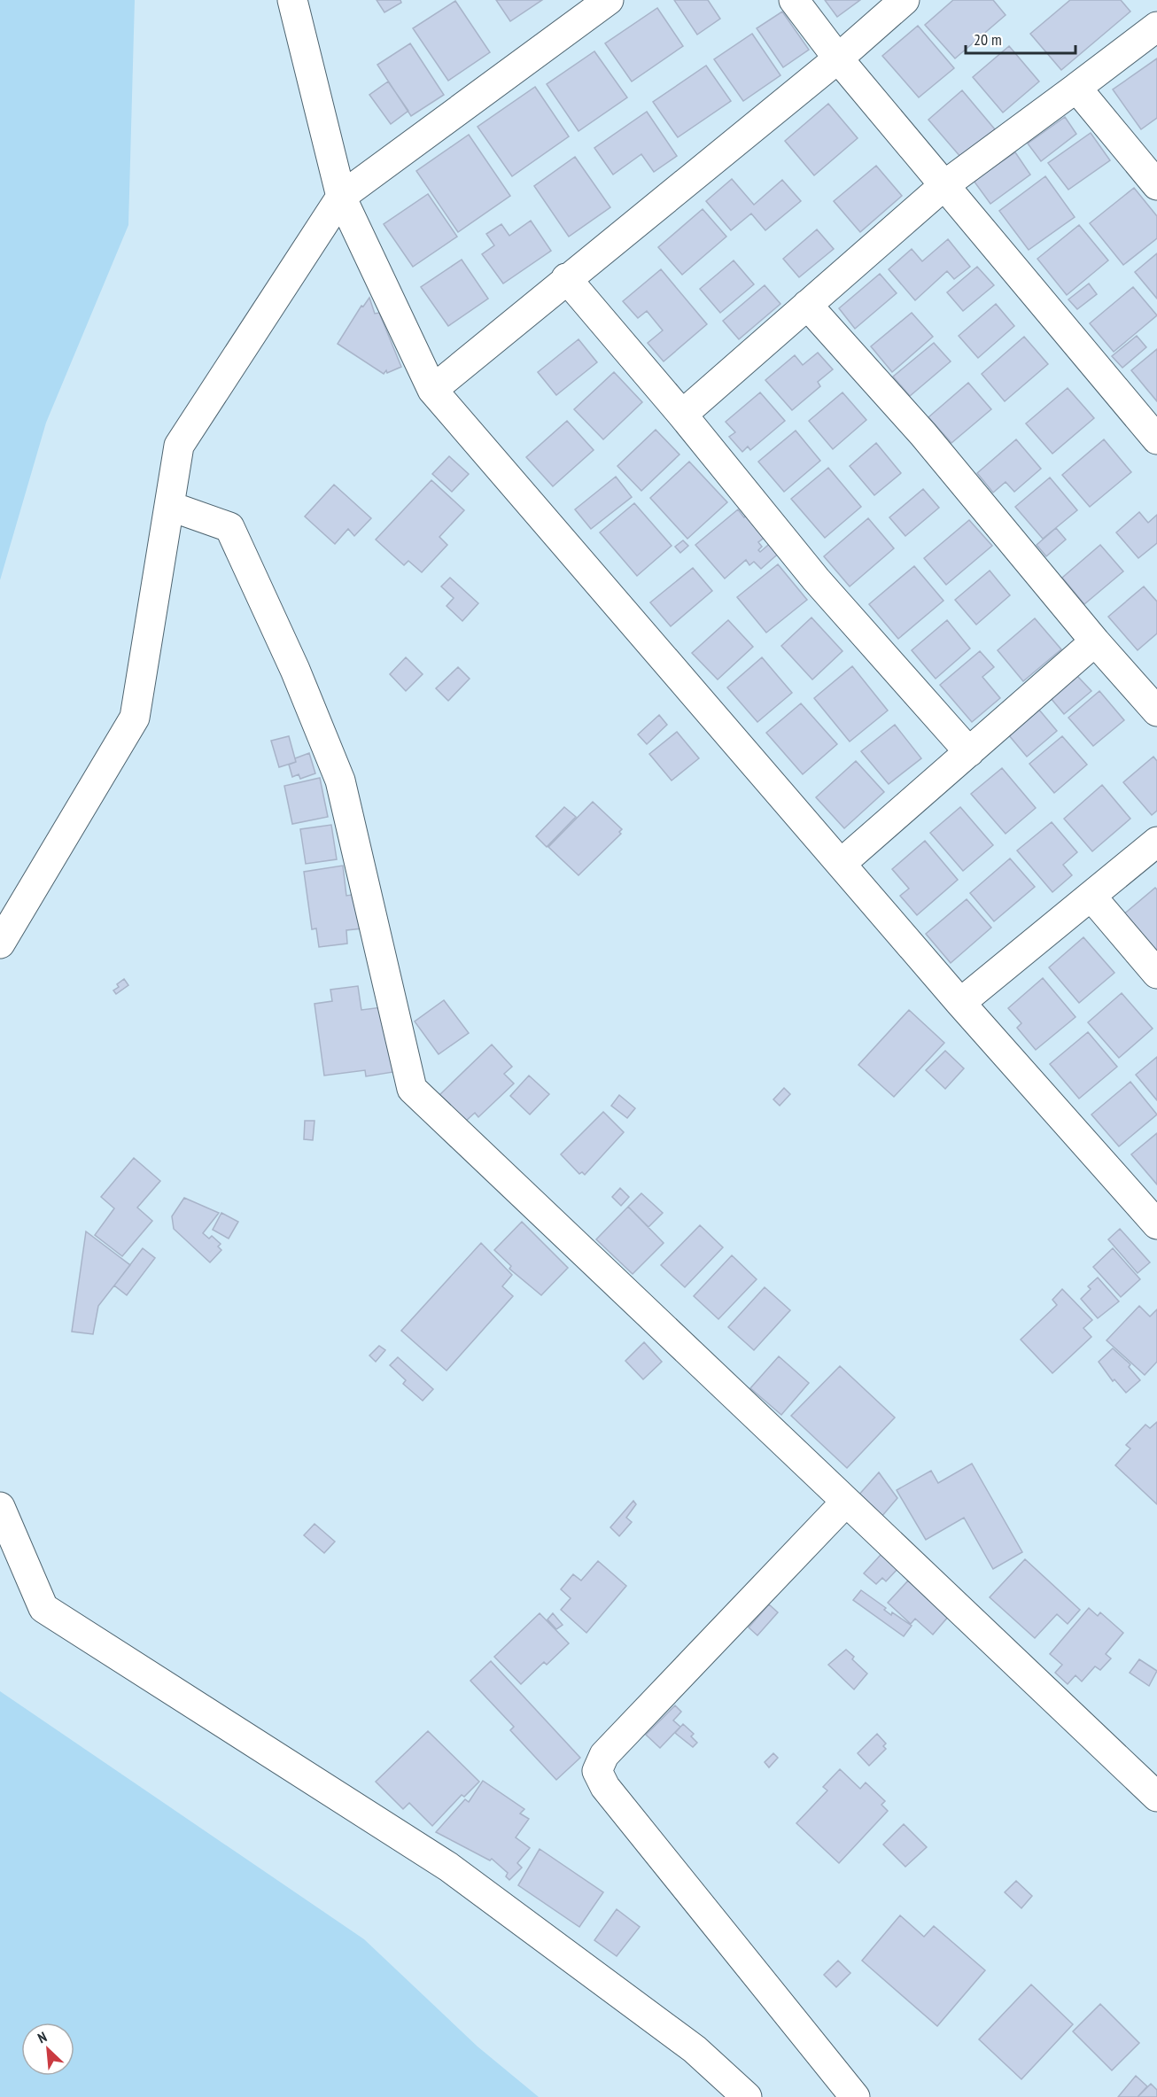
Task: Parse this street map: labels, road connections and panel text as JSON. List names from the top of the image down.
{
  "scale_bar": "20 m",
  "north": "top left"
}
